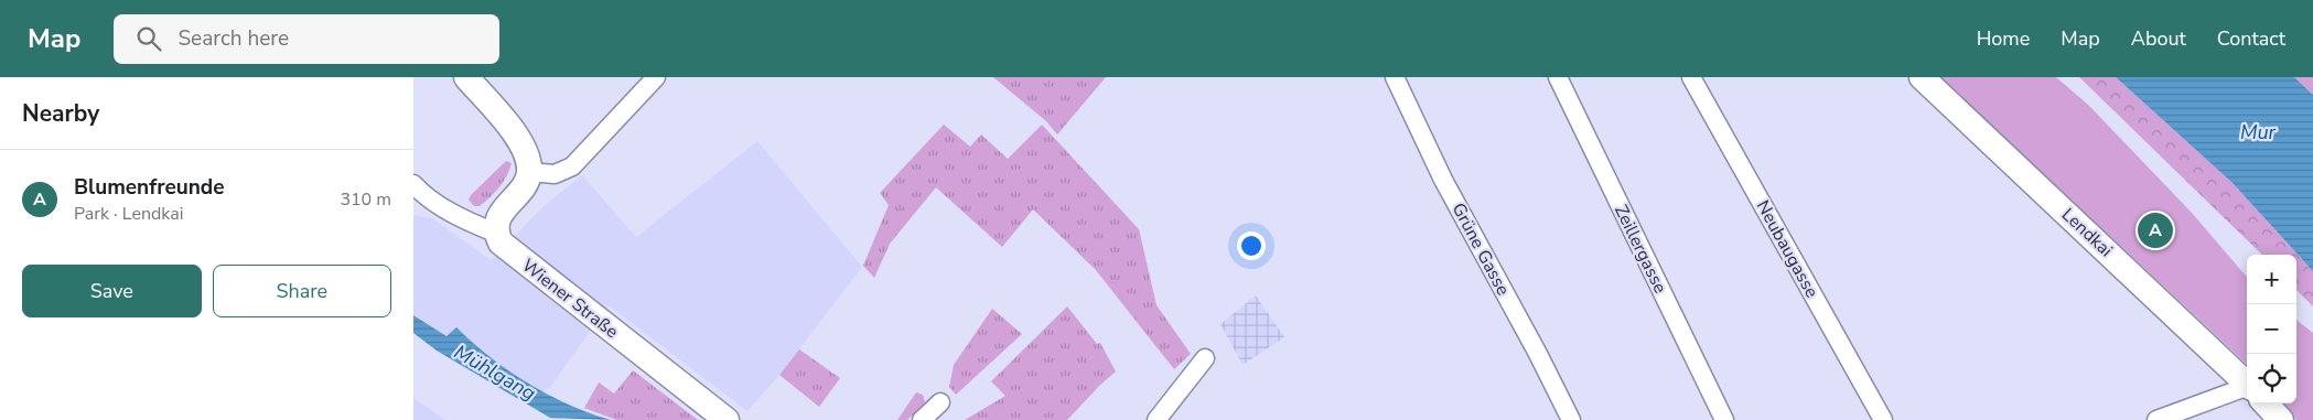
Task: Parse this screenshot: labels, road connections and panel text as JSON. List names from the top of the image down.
{
  "streets": {
    "main road": ["Lendkai", "Wiener Straße"],
    "street": ["Grüne Gasse", "Zeillergasse", "Neubaugasse"]
  },
  "water": ["Mur", "Mühlgang"],
  "page": {
    "header": "Map",
    "search": "Search here",
    "nav": [
      "Home",
      "Map",
      "About",
      "Contact"
    ],
    "heading": "Nearby",
    "list": [
      {
        "mark": "A",
        "name": "Blumenfreunde",
        "note": "Park · Lendkai",
        "value": "310 m"
      }
    ],
    "pins": "A",
    "buttons": ["Save", "Share"],
    "map_buttons": ["+", "−"]
  }
}
